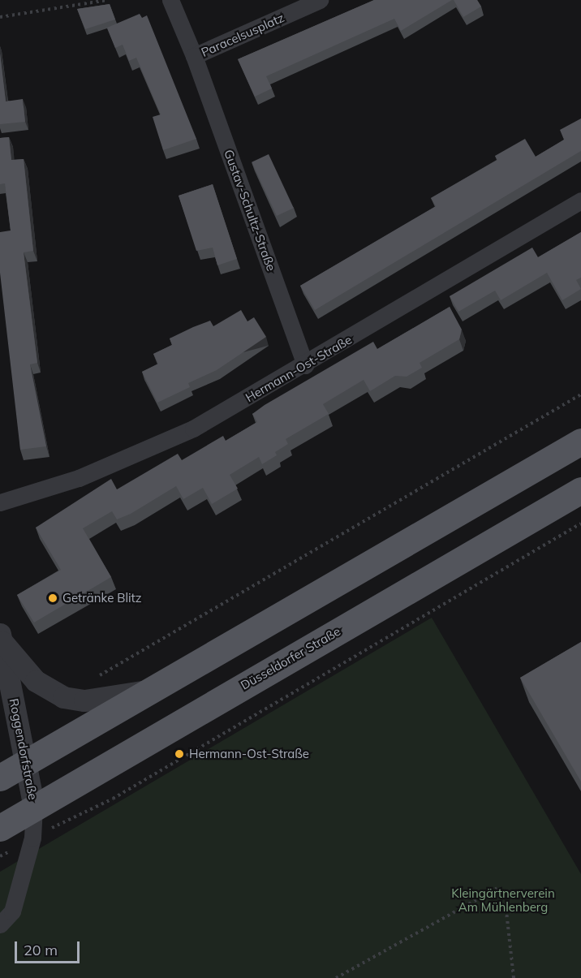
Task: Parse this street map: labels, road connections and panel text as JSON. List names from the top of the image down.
{
  "streets": {
    "main road": ["Düsseldorfer Straße"],
    "street": [
      "Paracelsusplatz",
      "Gustav-Schultz-Straße",
      "Hermann-Ost-Straße",
      "Roggendorfstraße"
    ]
  },
  "crossings": [
    ["Paracelsusplatz", "Gustav-Schultz-Straße"],
    ["Gustav-Schultz-Straße", "Hermann-Ost-Straße"],
    ["Düsseldorfer Straße", "Roggendorfstraße"]
  ],
  "parks": ["Kleingärtnerverein Am Mühlenberg"],
  "places": ["Getränke Blitz", "Hermann-Ost-Straße"],
  "scale_bar": "20 m"
}
